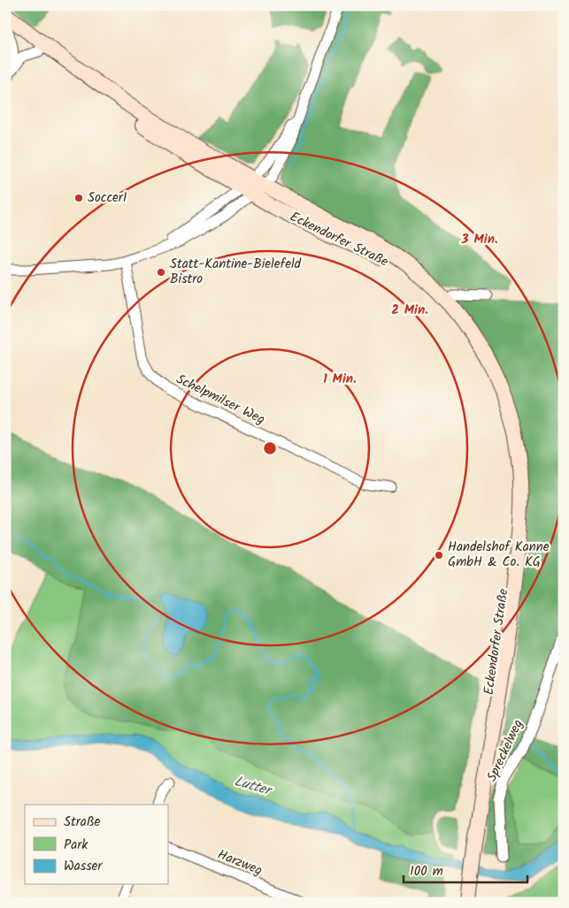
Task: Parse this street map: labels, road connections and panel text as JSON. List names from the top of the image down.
{
  "streets": {
    "main road": ["Eckendorfer Straße"],
    "street": ["Schelpmilser Weg", "Spreckelweg", "Harzweg"]
  },
  "water": ["Lutter"],
  "places": ["Soccer1", "Statt-Kantine-Bielefeld Bistro", "Handelshof Kanne GmbH & Co. KG"],
  "legend": ["Straße", "Park", "Wasser"],
  "scale_bar": "100 m",
  "rings": ["3 Min.", "2 Min.", "1 Min."]
}
